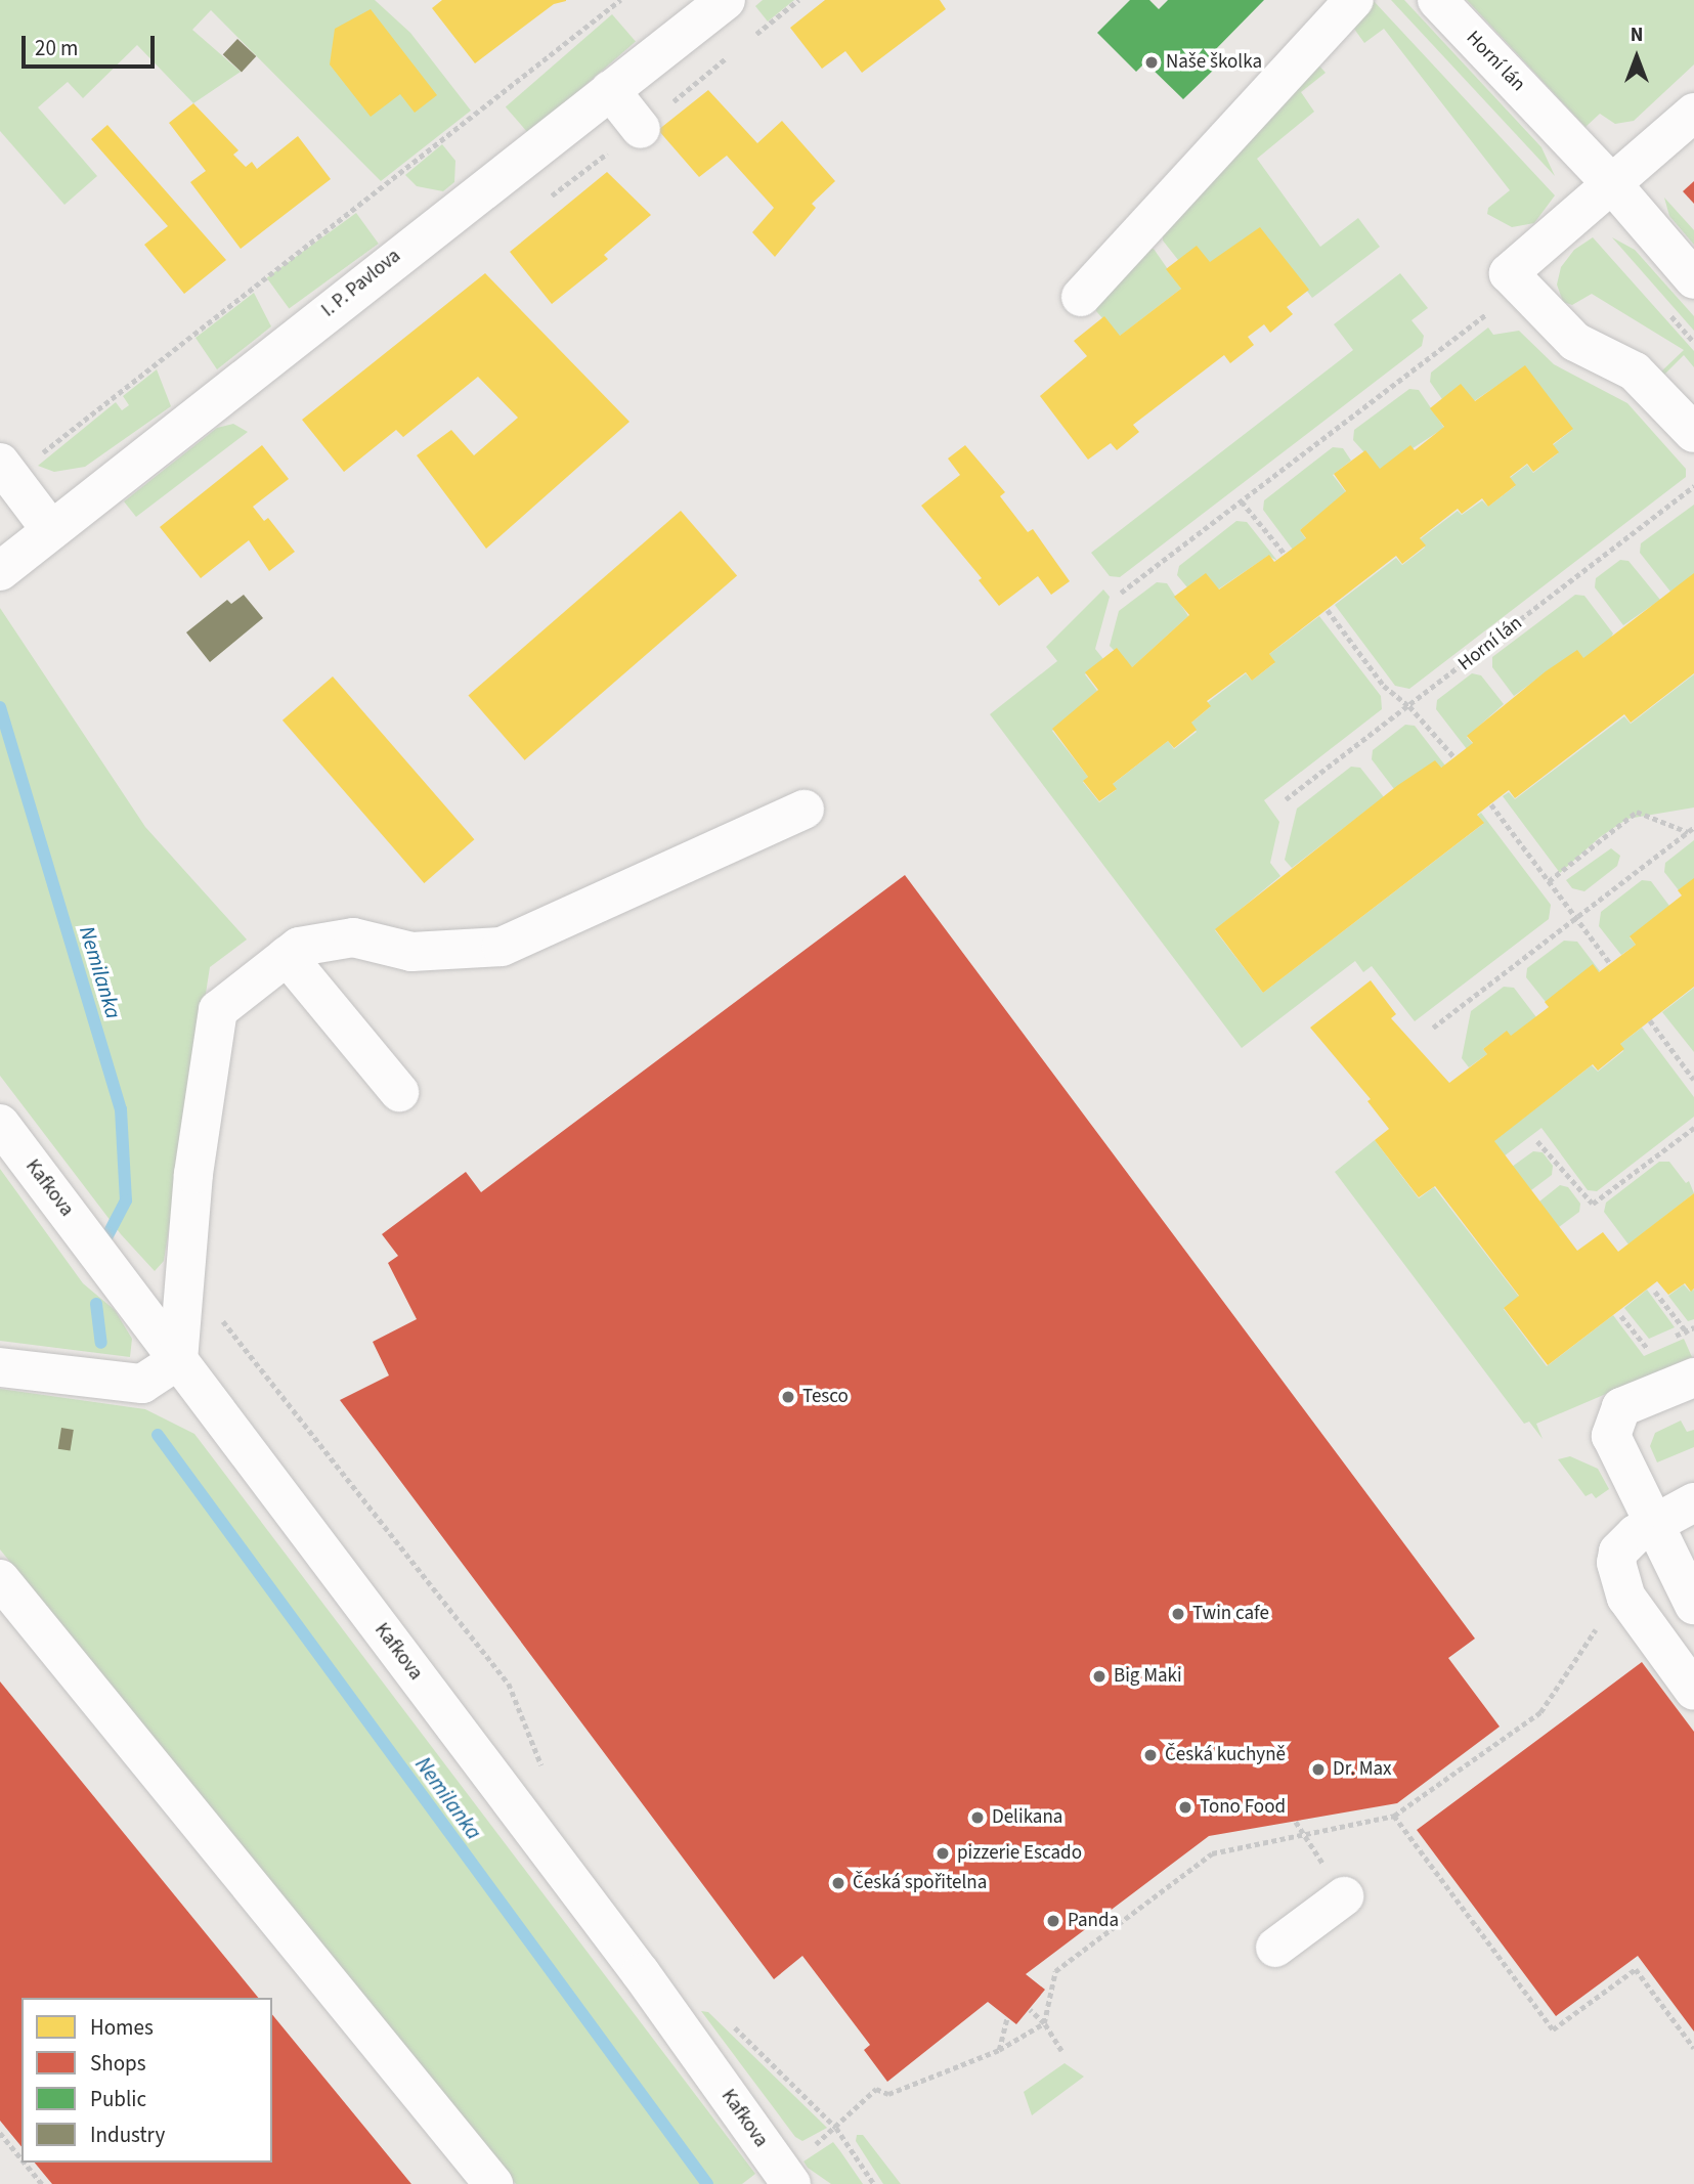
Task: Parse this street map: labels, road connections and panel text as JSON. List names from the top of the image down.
{
  "streets": {
    "street": ["Horní lán", "I. P. Pavlova", "Kafkova"]
  },
  "water": ["Nemilanka"],
  "places": [
    "Naše školka",
    "Tesco",
    "Twin cafe",
    "Big Maki",
    "Česká kuchyně",
    "Dr. Max",
    "Tono Food",
    "Delikana",
    "pizzerie Escado",
    "Česká spořitelna",
    "Panda"
  ],
  "legend": [
    "Homes",
    "Shops",
    "Public",
    "Industry"
  ],
  "scale_bar": "20 m",
  "north": "top"
}
